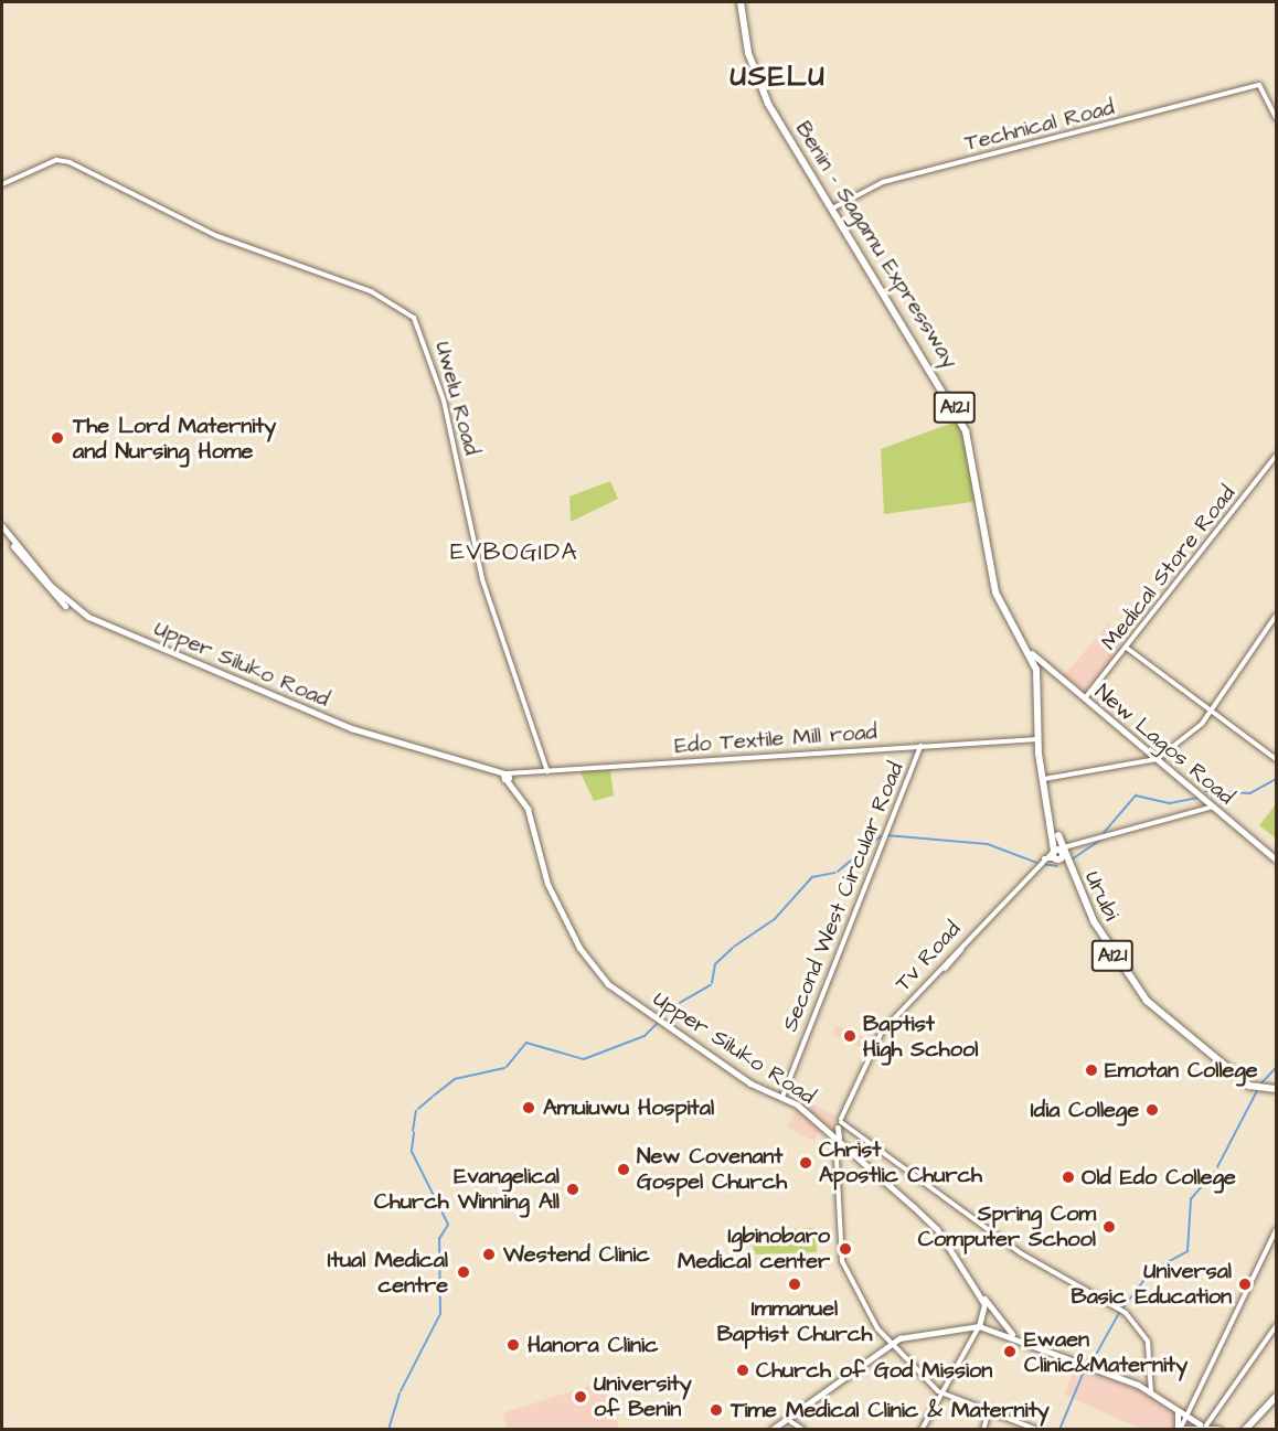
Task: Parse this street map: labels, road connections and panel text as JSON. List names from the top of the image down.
{
  "streets": {
    "highway": ["Benin - Sagamu Expressway", "A121", "Urubi"],
    "main road": ["Upper Siluko Road", "New Lagos Road"],
    "street": [
      "Technical Road",
      "Uwelu Road",
      "Medical Store Road",
      "Edo Textile Mill road",
      "Second West Circular Road",
      "Tv Road"
    ]
  },
  "crossings": [
    ["Benin - Sagamu Expressway", "A121"],
    ["Benin - Sagamu Expressway", "Edo Textile Mill road"],
    ["Benin - Sagamu Expressway", "New Lagos Road"],
    ["Benin - Sagamu Expressway", "Urubi"],
    ["Benin - Sagamu Expressway", "Tv Road"],
    ["Uwelu Road", "Edo Textile Mill road"],
    ["A121", "Edo Textile Mill road"],
    ["A121", "New Lagos Road"],
    ["A121", "Urubi"],
    ["A121", "Tv Road"],
    ["Medical Store Road", "New Lagos Road"],
    ["Upper Siluko Road", "Edo Textile Mill road"],
    ["Upper Siluko Road", "Second West Circular Road"],
    ["Upper Siluko Road", "Tv Road"],
    ["Edo Textile Mill road", "Second West Circular Road"],
    ["New Lagos Road", "Tv Road"],
    ["Urubi", "Tv Road"]
  ],
  "districts": ["USELU", "EVBOGIDA"],
  "places": [
    "The Lord Maternity and Nursing Home",
    "Baptist High School",
    "Emotan College",
    "Amuiuwu Hospital",
    "Idia College",
    "Christ Apostlic Church",
    "New Covenant Gospel Church",
    "Old Edo College",
    "Evangelical Church Winning All",
    "Spring Com Computer School",
    "Igbinobaro Medical center",
    "Westend Clinic",
    "Itual Medical centre",
    "Immanuel Baptist Church",
    "Universal Basic Education",
    "Hanora Clinic",
    "Ewaen Clinic&Maternity",
    "Church of God Mission",
    "University of Benin",
    "Time Medical Clinic & Maternity"
  ]
}
